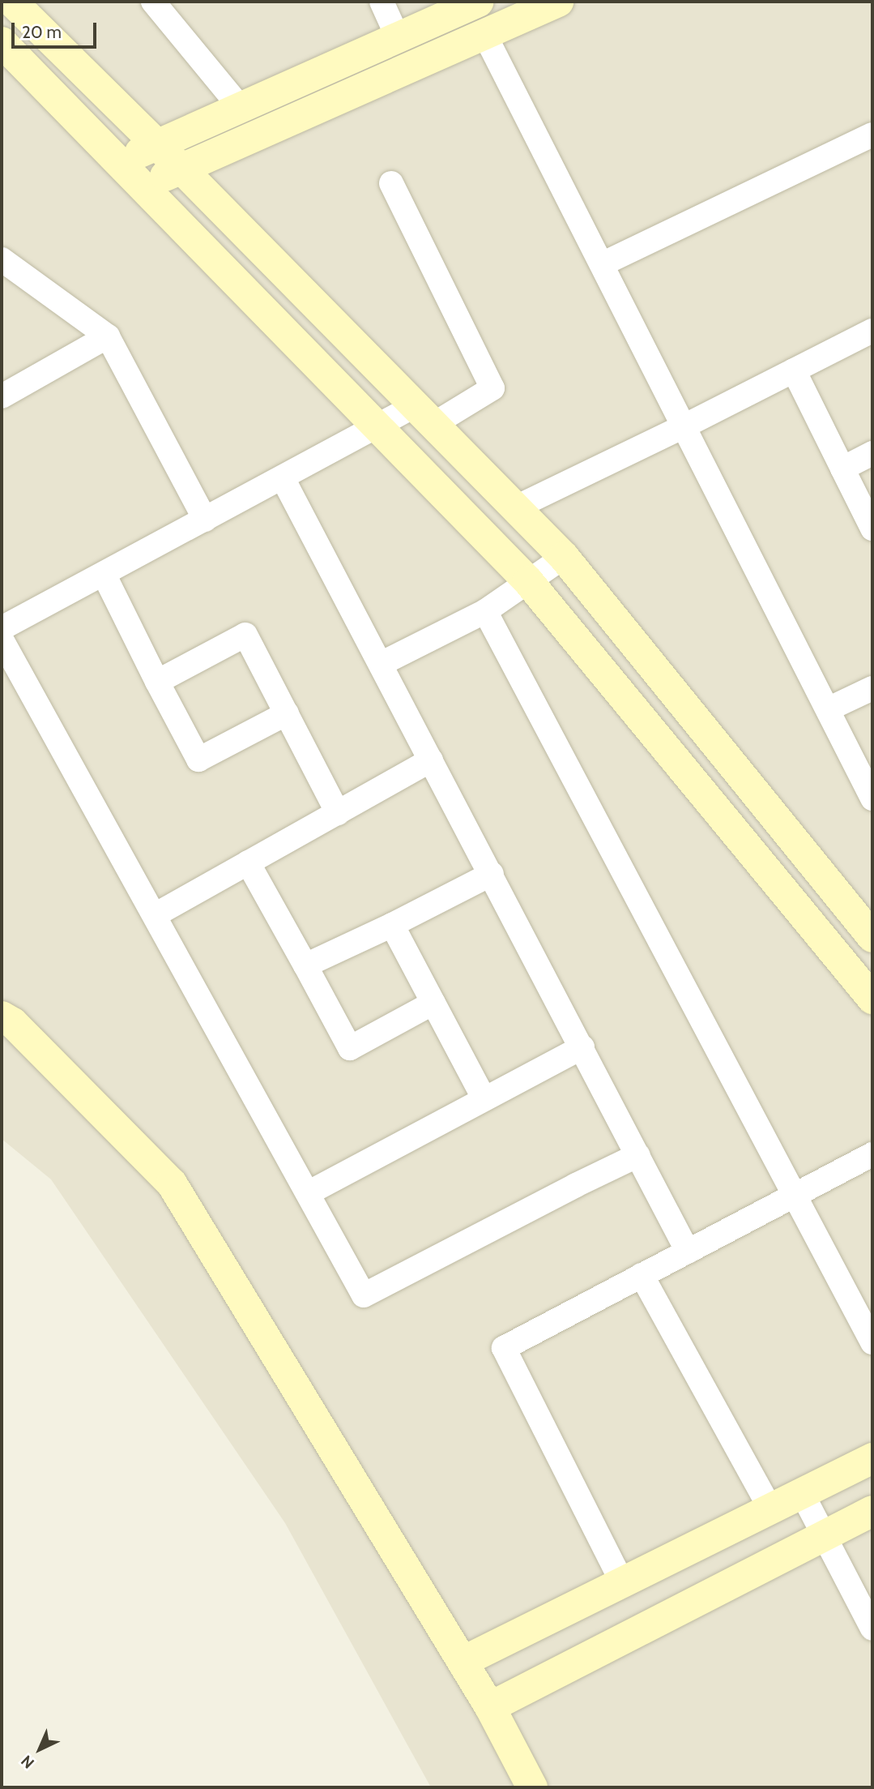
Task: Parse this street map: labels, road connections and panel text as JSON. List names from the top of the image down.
{
  "scale_bar": "20 m",
  "north": "bottom left"
}
